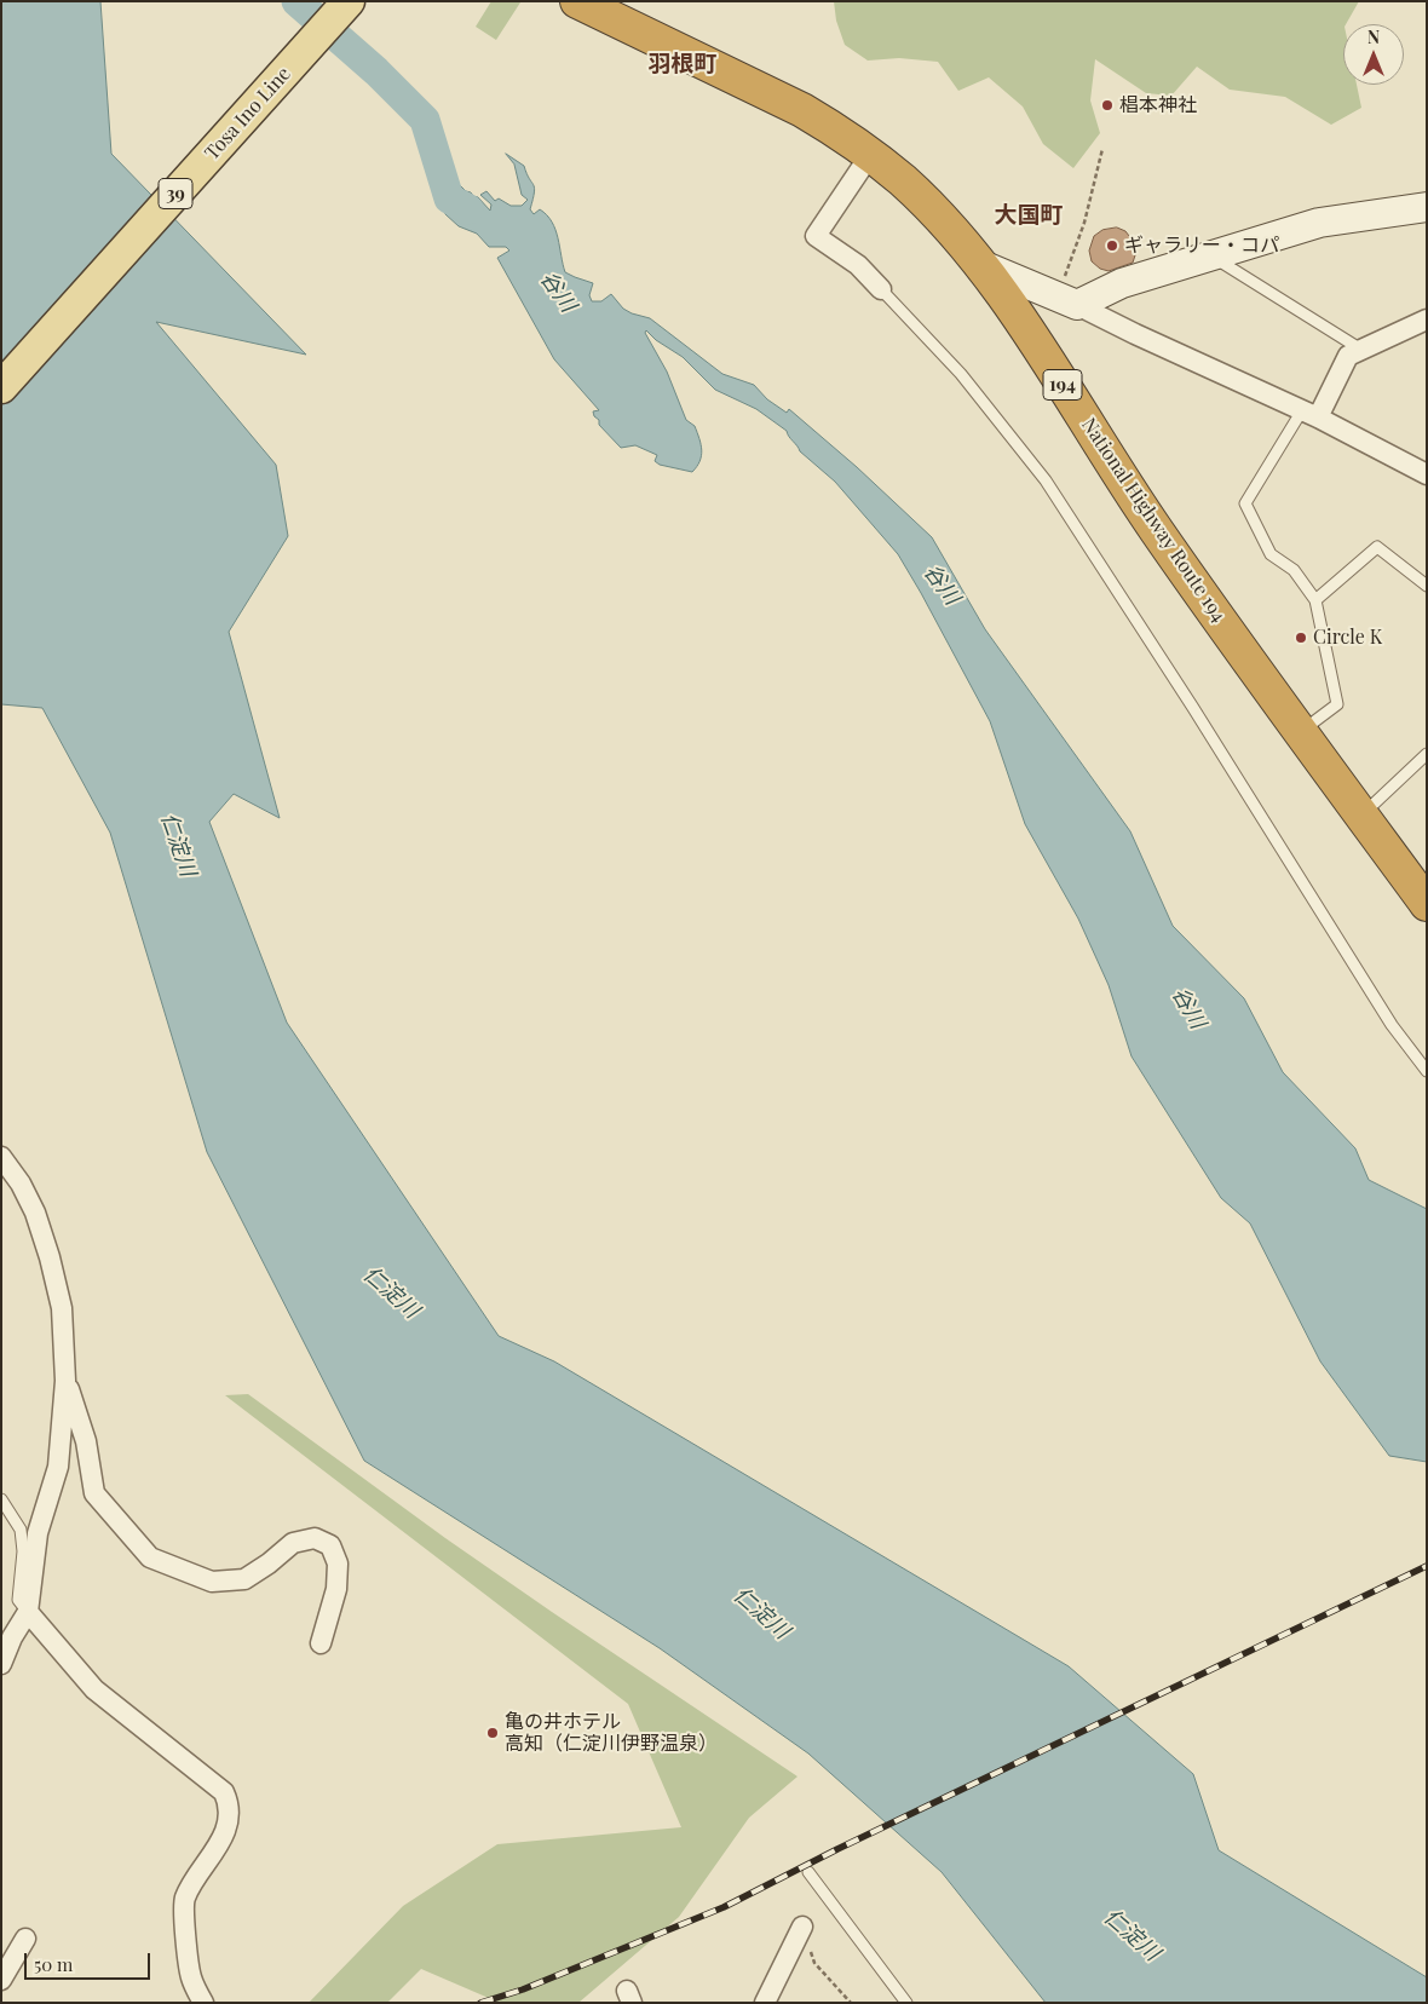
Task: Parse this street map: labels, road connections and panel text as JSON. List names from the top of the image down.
{
  "streets": {
    "highway": ["194", "National Highway Route 194"],
    "main road": ["Tosa Ino Line", "39"]
  },
  "districts": ["羽根町", "大国町"],
  "water": ["谷川", "仁淀川"],
  "places": [
    "椙本神社",
    "ギャラリー・コパ",
    "Circle K",
    "亀の井ホテル 高知（仁淀川伊野温泉）"
  ],
  "scale_bar": "50 m",
  "north": "top"
}
